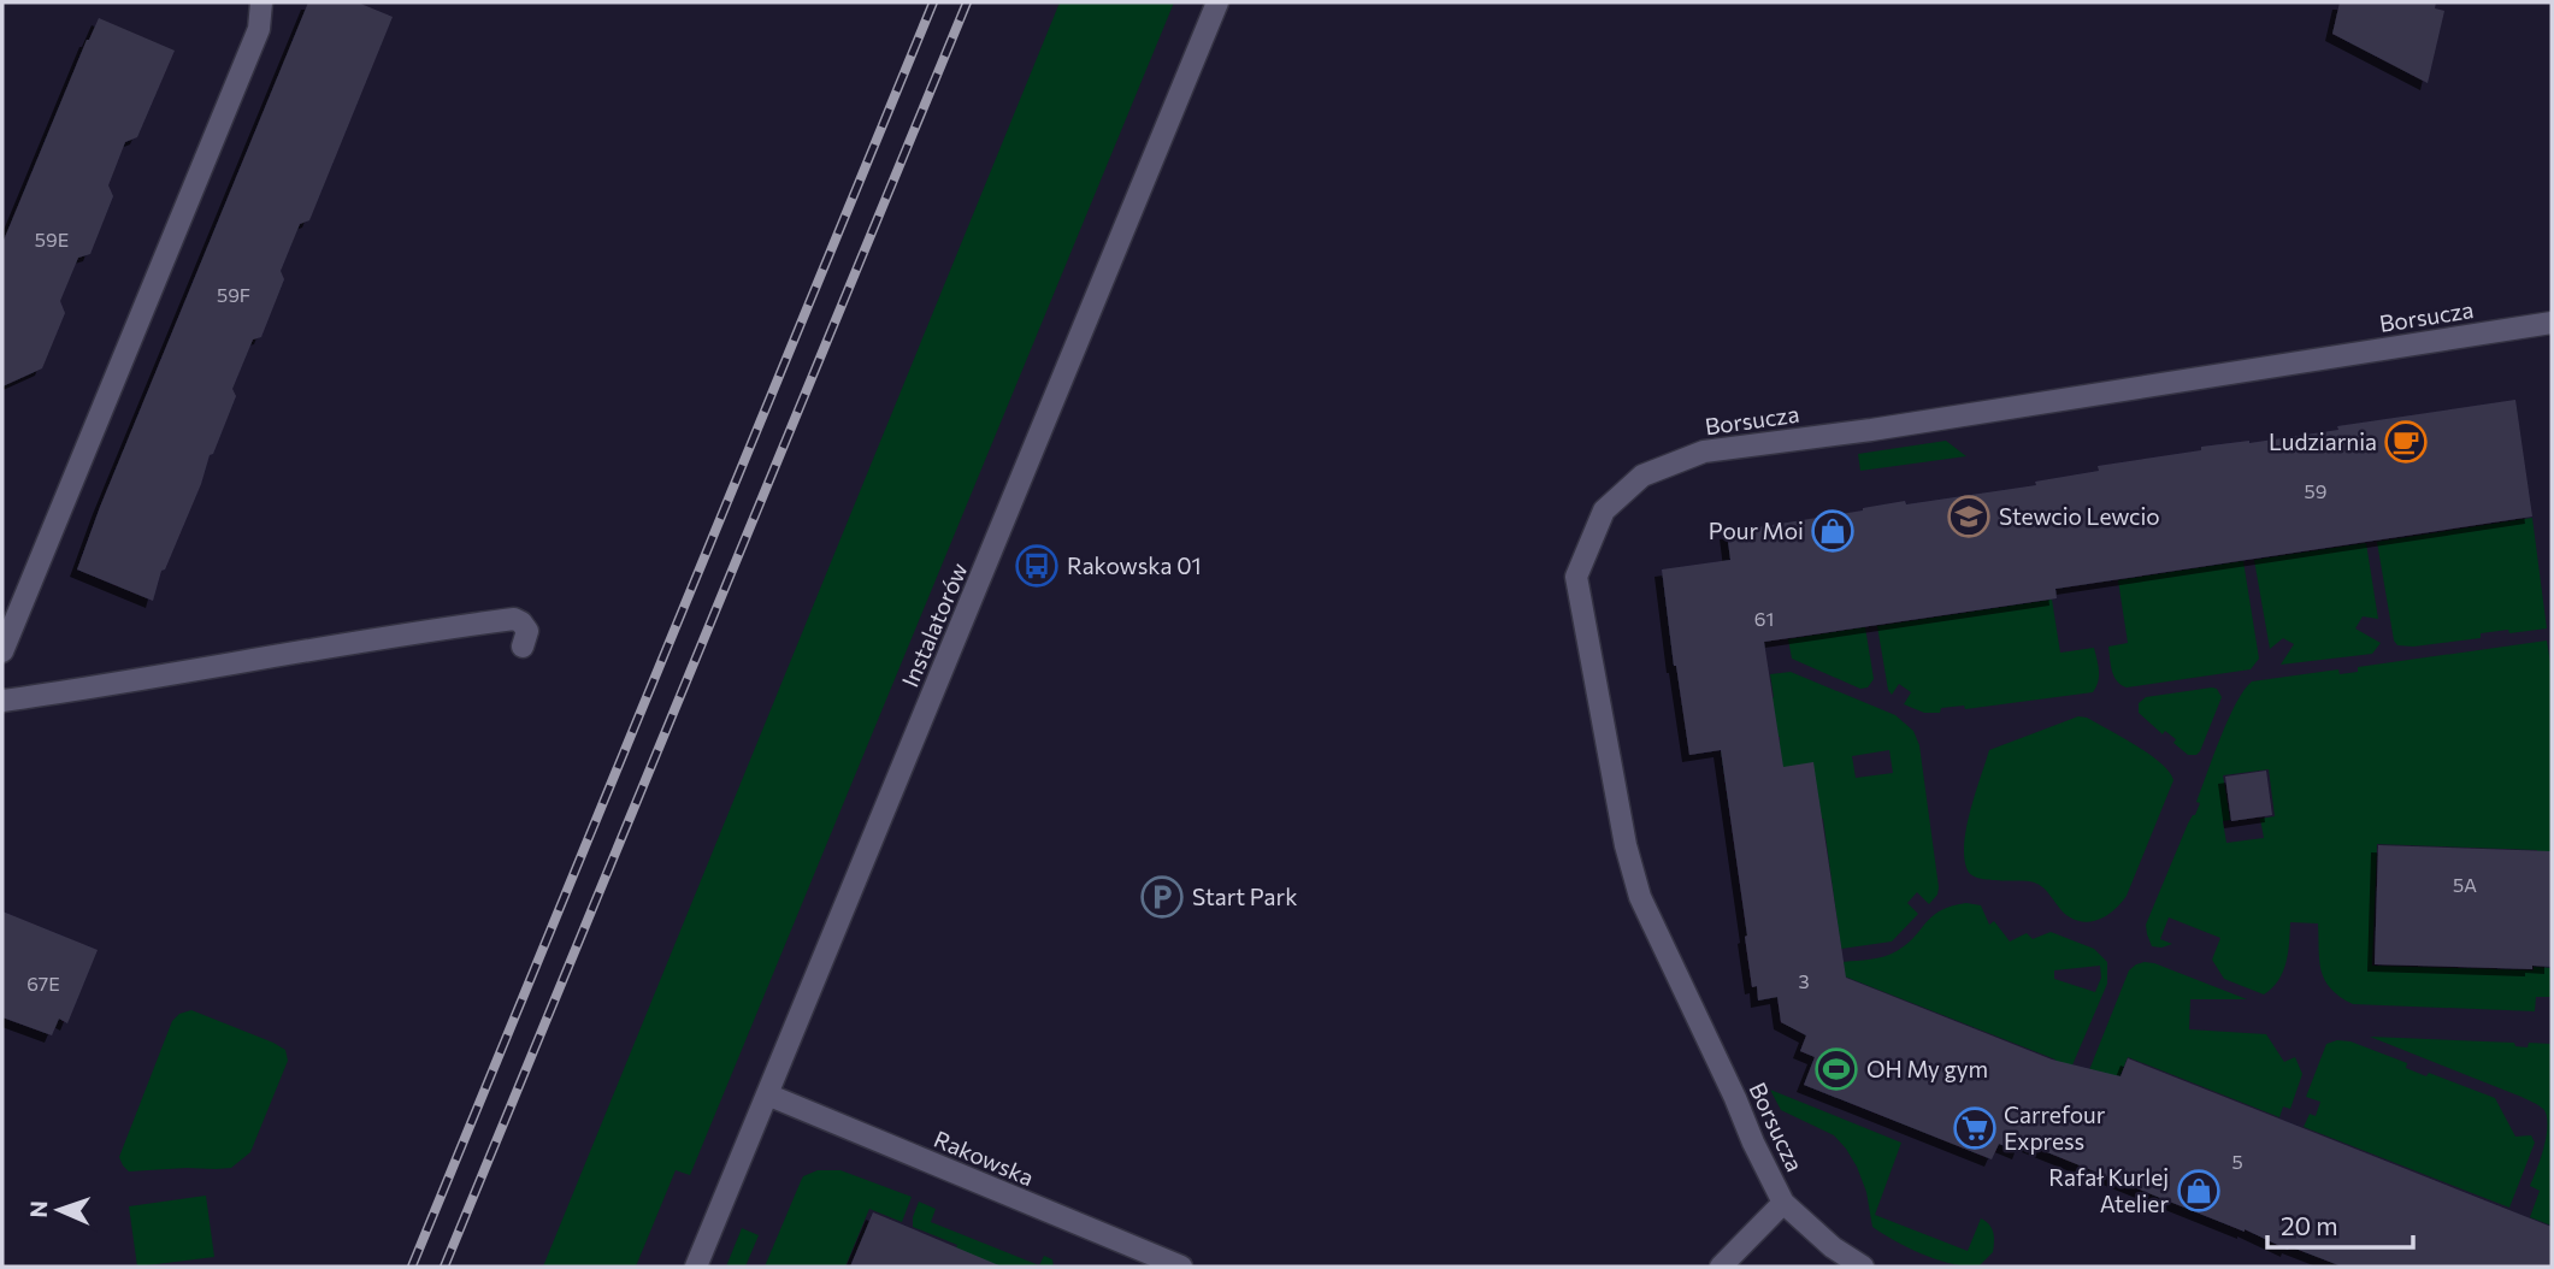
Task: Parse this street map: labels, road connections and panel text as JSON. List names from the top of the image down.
{
  "streets": {
    "street": ["Borsucza", "Instalatorów", "Rakowska"]
  },
  "crossings": [
    ["Instalatorów", "Rakowska"]
  ],
  "places": {
    "cafe": ["Ludziarnia"],
    "school or university": ["Stewcio Lewcio"],
    "shop": ["Pour Moi", "Rafał Kurlej Atelier"],
    "bus stop": ["Rakowska 01"],
    "parking": ["Start Park"],
    "sports": ["OH My gym"],
    "supermarket": ["Carrefour Express"]
  },
  "house_numbers": [
    "59E",
    "59F",
    "59",
    "61",
    "5A",
    "3",
    "67E",
    "5"
  ],
  "scale_bar": "20 m",
  "north": "left"
}
